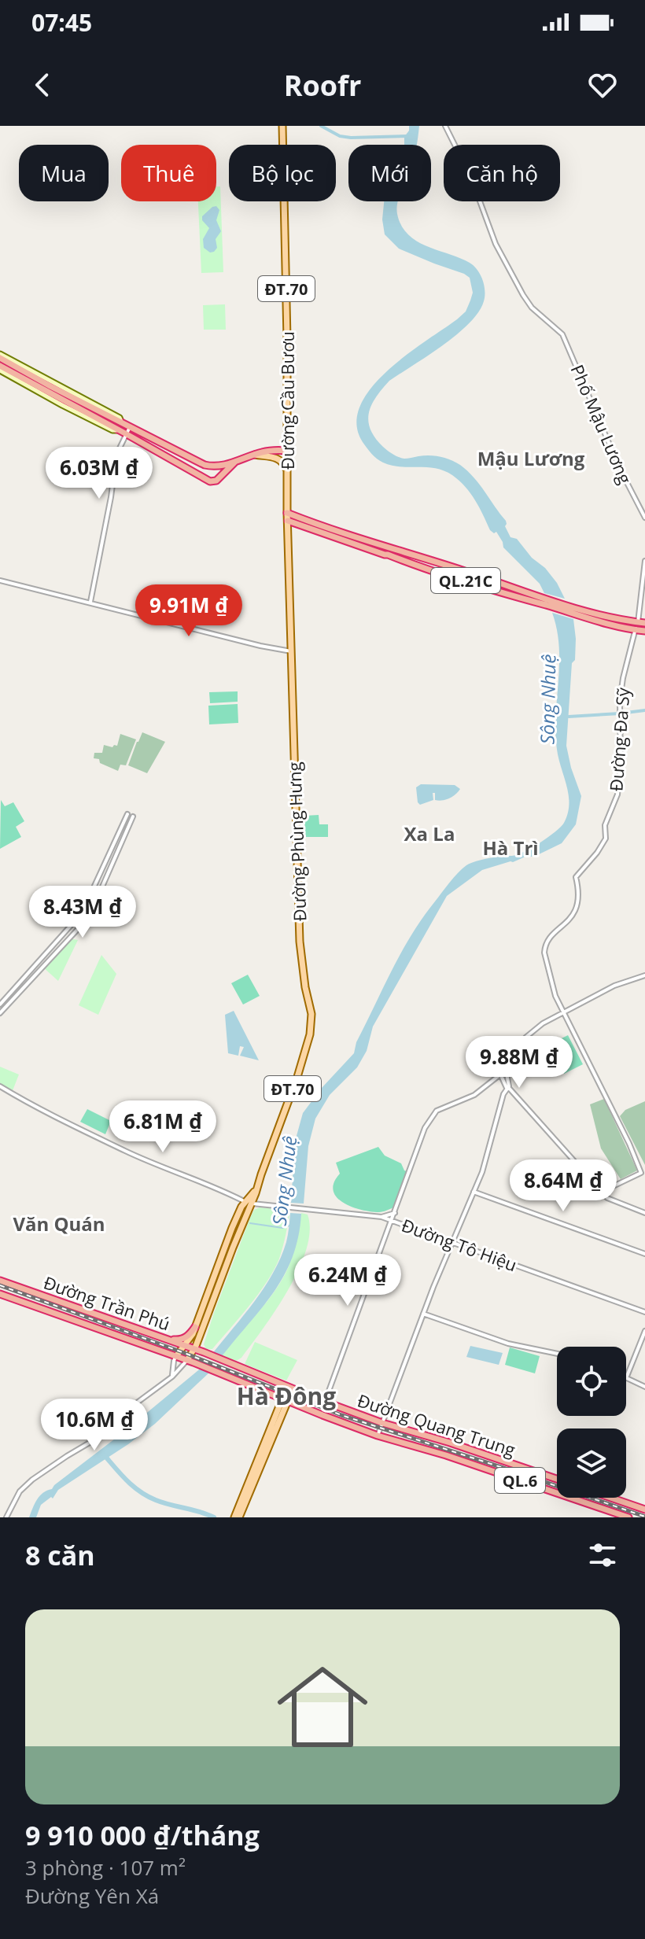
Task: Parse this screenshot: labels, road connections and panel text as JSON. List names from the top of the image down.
{
  "streets": {
    "highway": [
      "QL.21C",
      "Đường Trần Phú",
      "Đường Quang Trung",
      "QL.6"
    ],
    "main road": ["ĐT.70", "Đường Cầu Bươu", "Đường Phùng Hưng"],
    "street": ["Phố Mậu Lương", "Đường Đa Sỹ", "Đường Tô Hiệu"]
  },
  "crossings": [
    ["Đường Cầu Bươu", "Đường Phùng Hưng"],
    ["QL.21C", "Đường Đa Sỹ"],
    ["QL.21C", "Đường Phùng Hưng"],
    ["Đường Phùng Hưng", "Đường Tô Hiệu"],
    ["Đường Phùng Hưng", "Đường Trần Phú"],
    ["Đường Phùng Hưng", "Đường Quang Trung"],
    ["Đường Trần Phú", "Đường Quang Trung"]
  ],
  "districts": [
    "Mậu Lương",
    "Xa La",
    "Hà Trì",
    "Văn Quán",
    "Hà Đông"
  ],
  "water": ["Sông Nhuệ"],
  "page": {
    "status": "07:45",
    "header": "Roofr",
    "chip": [
      "Mua",
      "Thuê",
      "Bộ lọc",
      "Mới",
      "Căn hộ"
    ],
    "price": [
      "6.03M ₫",
      "9.91M ₫",
      "8.43M ₫",
      "9.88M ₫",
      "6.81M ₫",
      "8.64M ₫",
      "6.24M ₫",
      "10.6M ₫"
    ],
    "heading": "8 căn",
    "list": [
      {
        "name": "9 910 000 ₫/tháng",
        "note": "3 phòng · 107 m² · Đường Yên Xá"
      }
    ]
  }
}
